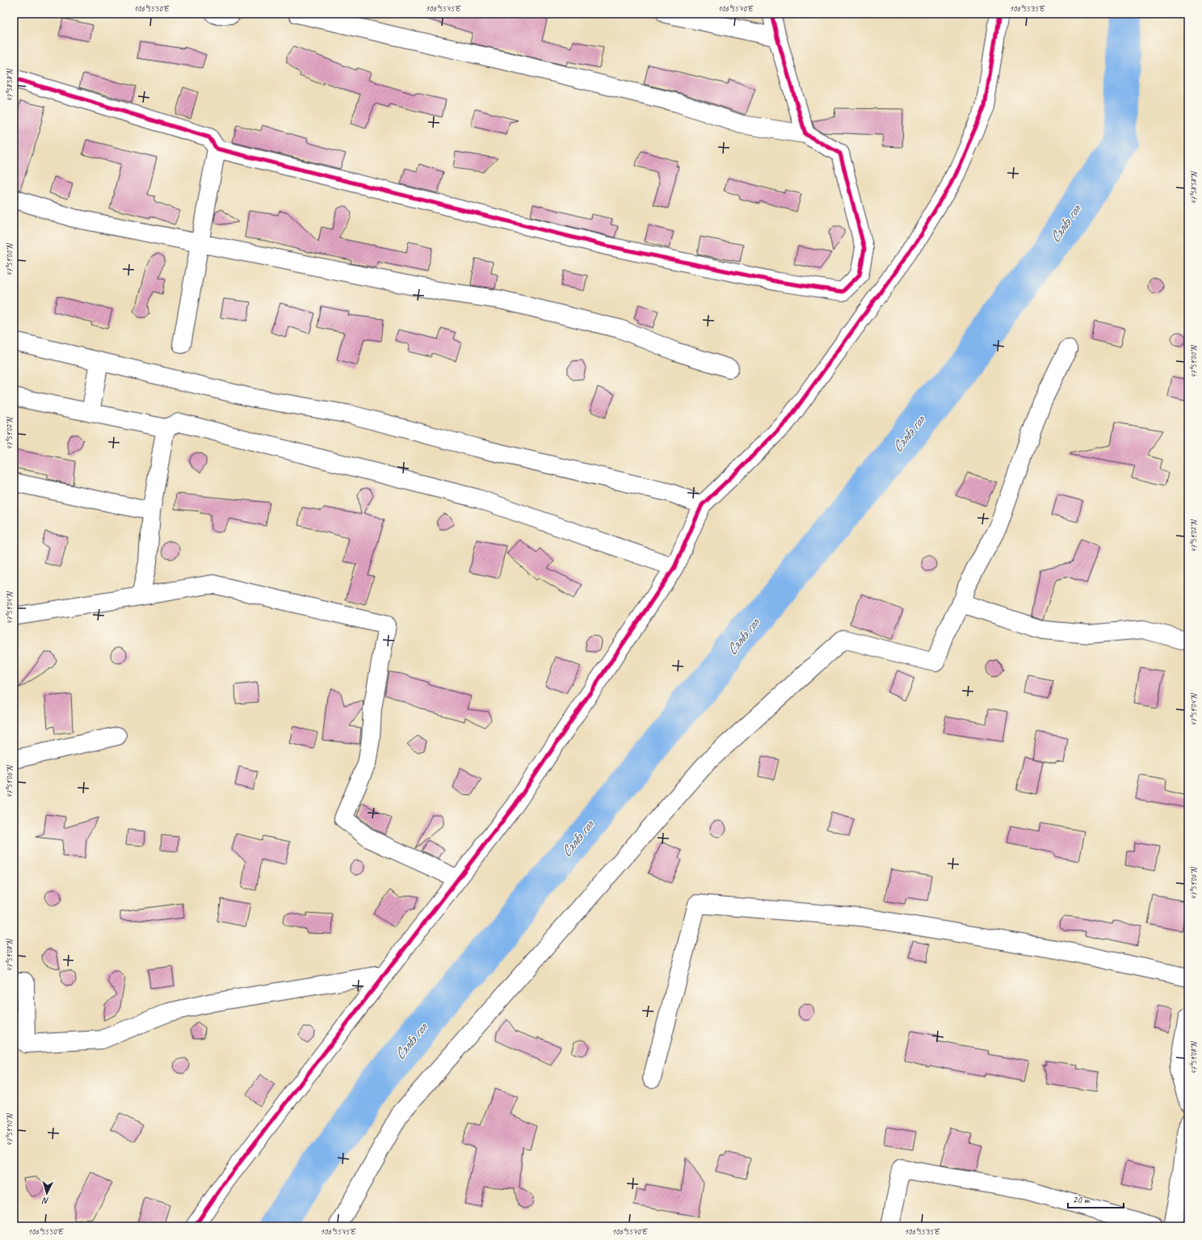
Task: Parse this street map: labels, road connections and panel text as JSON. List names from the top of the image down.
{
  "water": ["Сэлбэ гол"],
  "scale_bar": "20 m",
  "north": "bottom",
  "coordinates": [
    "106°55'50\"E",
    "106°55'45\"E",
    "106°55'40\"E",
    "106°55'35\"E",
    "47°58'58\"N",
    "47°59'00\"N",
    "47°59'02\"N",
    "47°59'04\"N",
    "47°59'06\"N",
    "47°59'08\"N",
    "47°59'10\"N"
  ]
}
